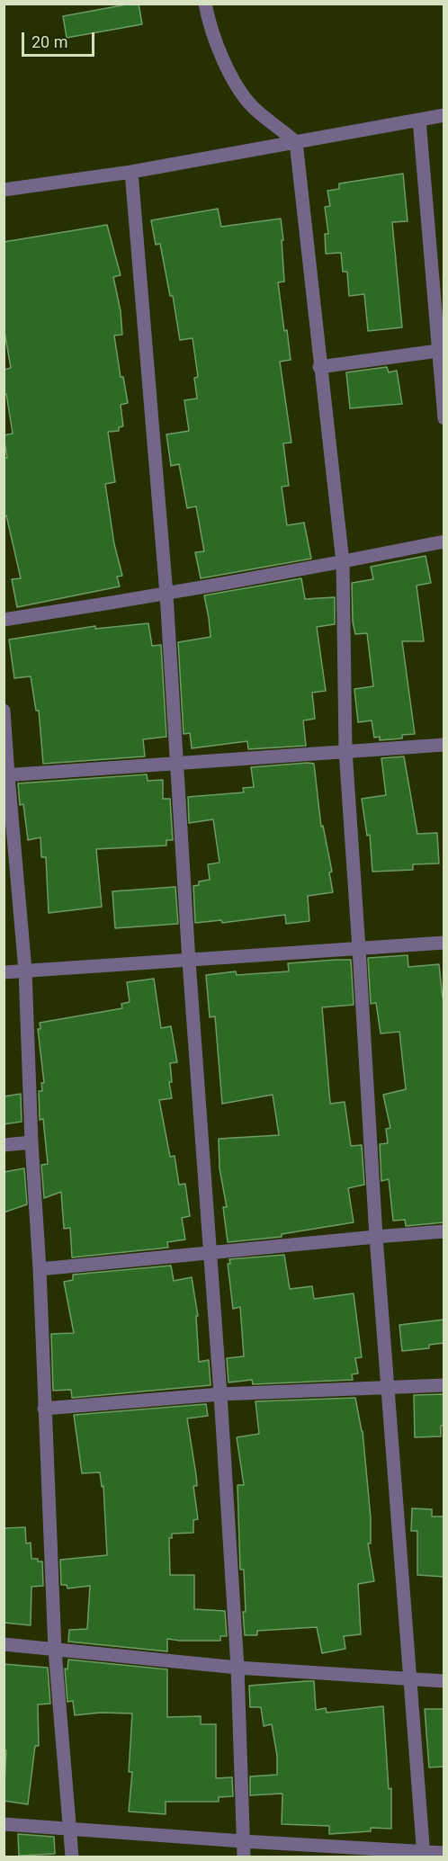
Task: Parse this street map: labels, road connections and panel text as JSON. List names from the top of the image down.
{
  "scale_bar": "20 m"
}
